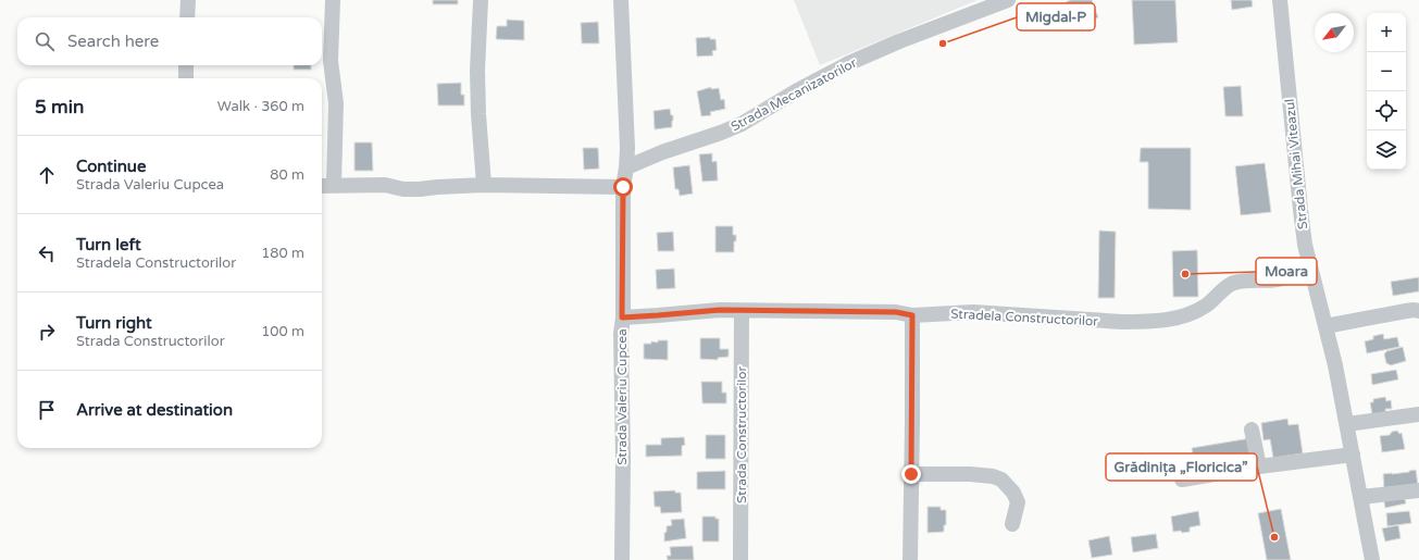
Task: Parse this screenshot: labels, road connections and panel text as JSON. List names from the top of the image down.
{
  "streets": {
    "street": [
      "Strada Mecanizatorilor",
      "Strada Mihai Viteazul",
      "Stradela Constructorilor",
      "Strada Valeriu Cupcea",
      "Strada Constructorilor"
    ]
  },
  "crossings": [
    ["Strada Mecanizatorilor", "Strada Valeriu Cupcea"],
    ["Strada Mihai Viteazul", "Stradela Constructorilor"],
    ["Stradela Constructorilor", "Strada Valeriu Cupcea"],
    ["Stradela Constructorilor", "Strada Constructorilor"]
  ],
  "places": ["Migdal-P", "Moara", "Grădinița „Floricica”"],
  "north": "bottom left",
  "page": {
    "map_buttons": ["+", "−"],
    "search": "Search here",
    "heading": ["5 min", "Walk · 360 m"],
    "list": [
      ["Continue", "Strada Valeriu Cupcea", "80 m"],
      ["Turn left", "Stradela Constructorilor", "180 m"],
      ["Turn right", "Strada Constructorilor", "100 m"],
      "Arrive at destination"
    ]
  }
}
